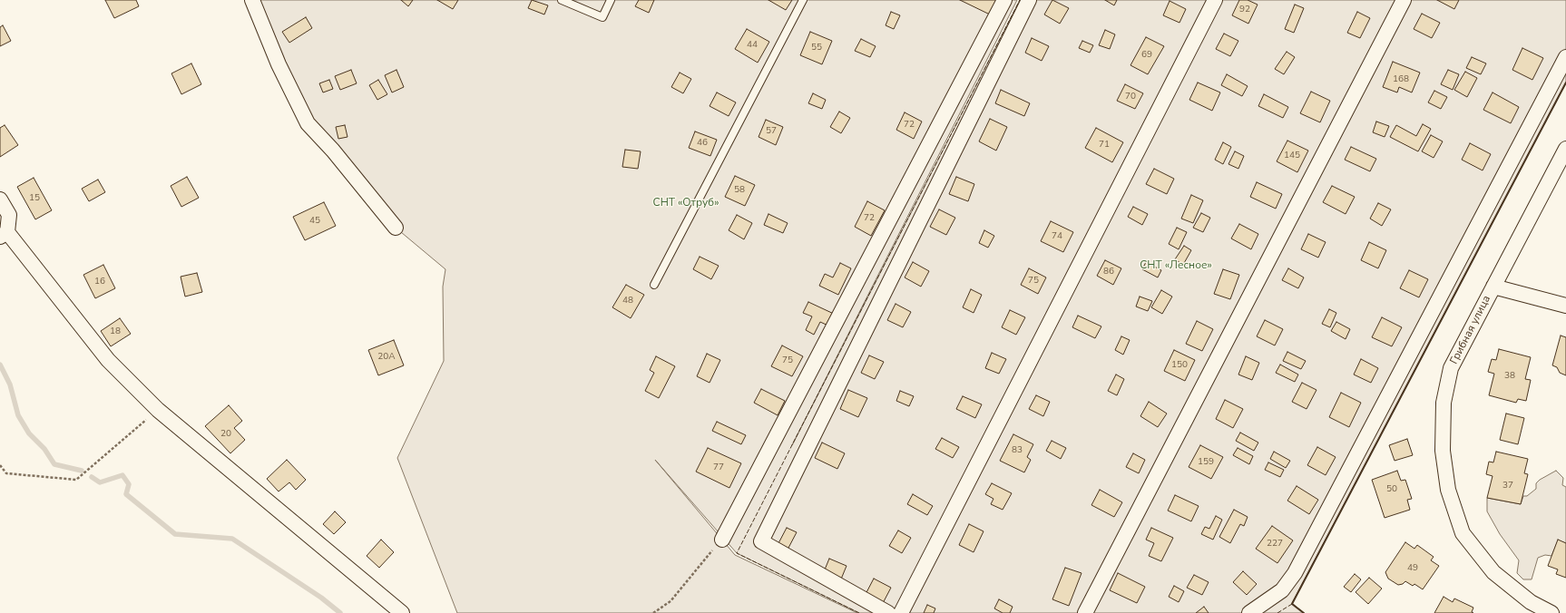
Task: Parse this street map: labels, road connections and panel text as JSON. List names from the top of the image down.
{
  "streets": {
    "street": ["Грибная улица"]
  },
  "parks": ["СНТ «Отруб»", "СНТ «Лесное»"],
  "house_numbers": [
    "92",
    "44",
    "55",
    "69",
    "168",
    "70",
    "72",
    "57",
    "46",
    "71",
    "145",
    "58",
    "15",
    "72",
    "45",
    "74",
    "86",
    "75",
    "16",
    "48",
    "18",
    "20А",
    "75",
    "150",
    "38",
    "20",
    "83",
    "159",
    "77",
    "37",
    "50",
    "227",
    "49"
  ]
}
